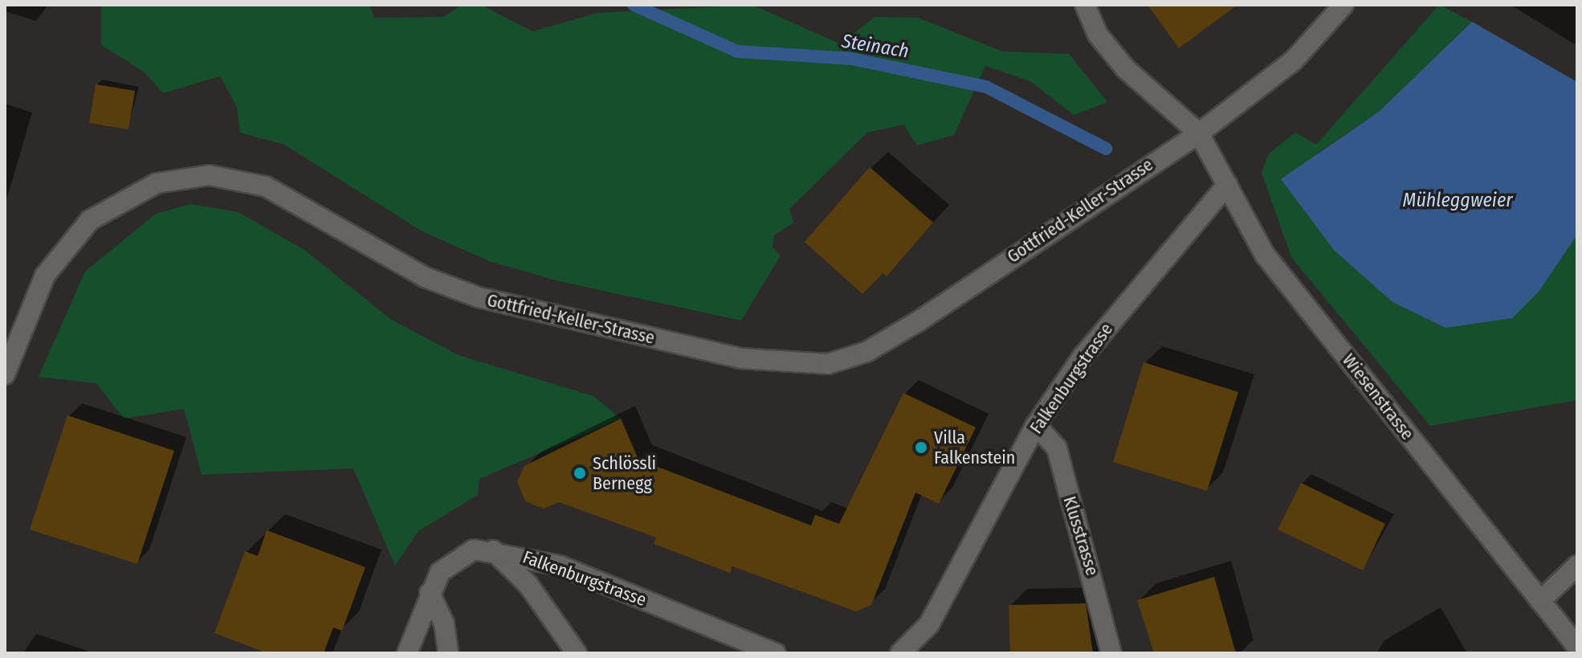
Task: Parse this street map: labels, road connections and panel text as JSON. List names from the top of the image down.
{
  "streets": {
    "street": [
      "Gottfried-Keller-Strasse",
      "Falkenburgstrasse",
      "Wiesenstrasse",
      "Klusstrasse"
    ]
  },
  "crossings": [
    ["Gottfried-Keller-Strasse", "Wiesenstrasse"],
    ["Falkenburgstrasse", "Wiesenstrasse"],
    ["Falkenburgstrasse", "Klusstrasse"]
  ],
  "water": ["Steinach", "Mühleggweier"],
  "places": ["Villa Falkenstein", "Schlössli Bernegg"]
}
